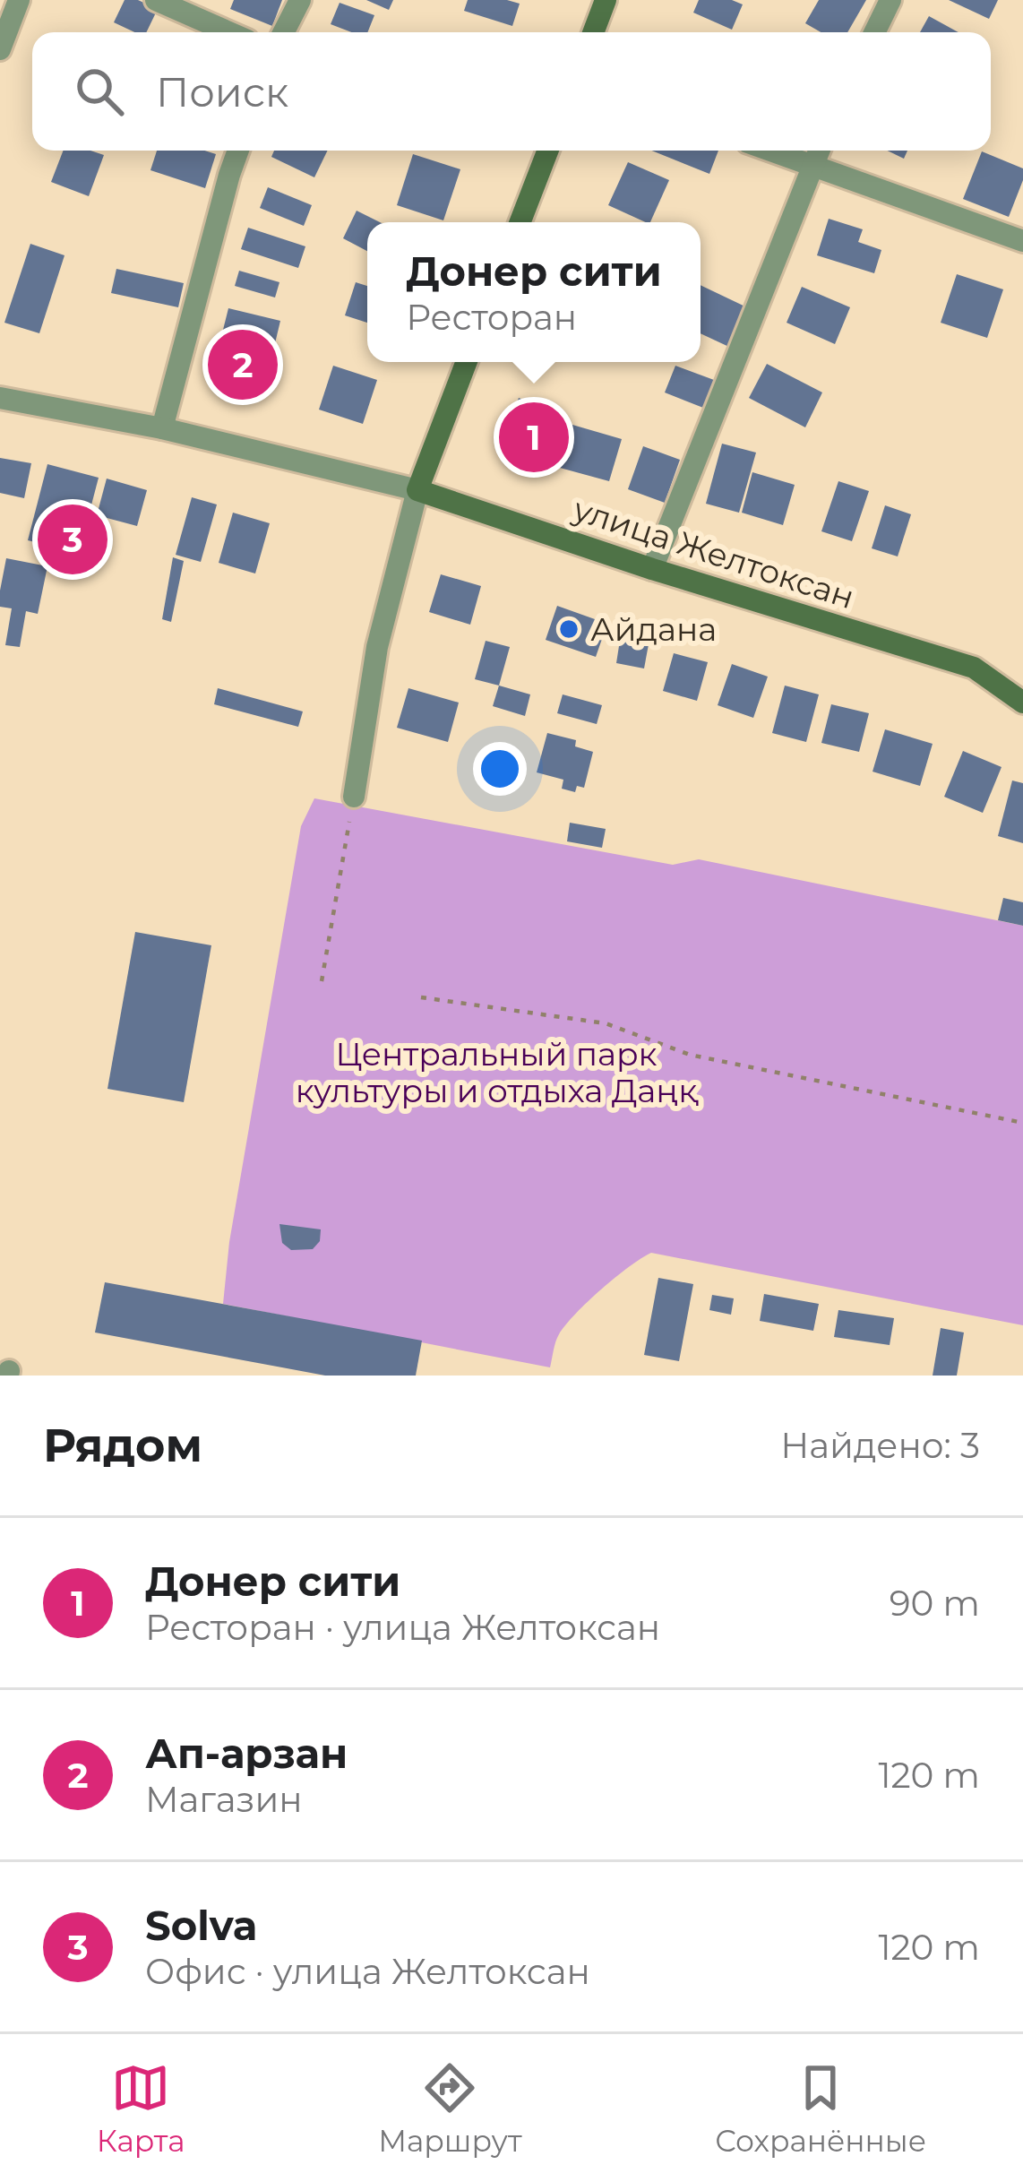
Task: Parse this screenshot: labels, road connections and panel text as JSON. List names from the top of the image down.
{
  "streets": {
    "main road": ["улица Желтоксан"]
  },
  "parks": ["Центральный парк культуры и отдыха Даңқ"],
  "places": ["Айдана"],
  "page": {
    "search": "Поиск",
    "popup": ["Донер сити", "Ресторан"],
    "pins": ["2", "1", "3"],
    "heading": ["Рядом", "Найдено: 3"],
    "list": [
      {
        "mark": "1",
        "name": "Донер сити",
        "note": "Ресторан · улица Желтоксан",
        "value": "90 m"
      },
      {
        "mark": "2",
        "name": "Ап-арзан",
        "note": "Магазин",
        "value": "120 m"
      },
      {
        "mark": "3",
        "name": "Solva",
        "note": "Офис · улица Желтоксан",
        "value": "120 m"
      }
    ],
    "nav": ["Карта", "Маршрут", "Сохранённые"]
  }
}
